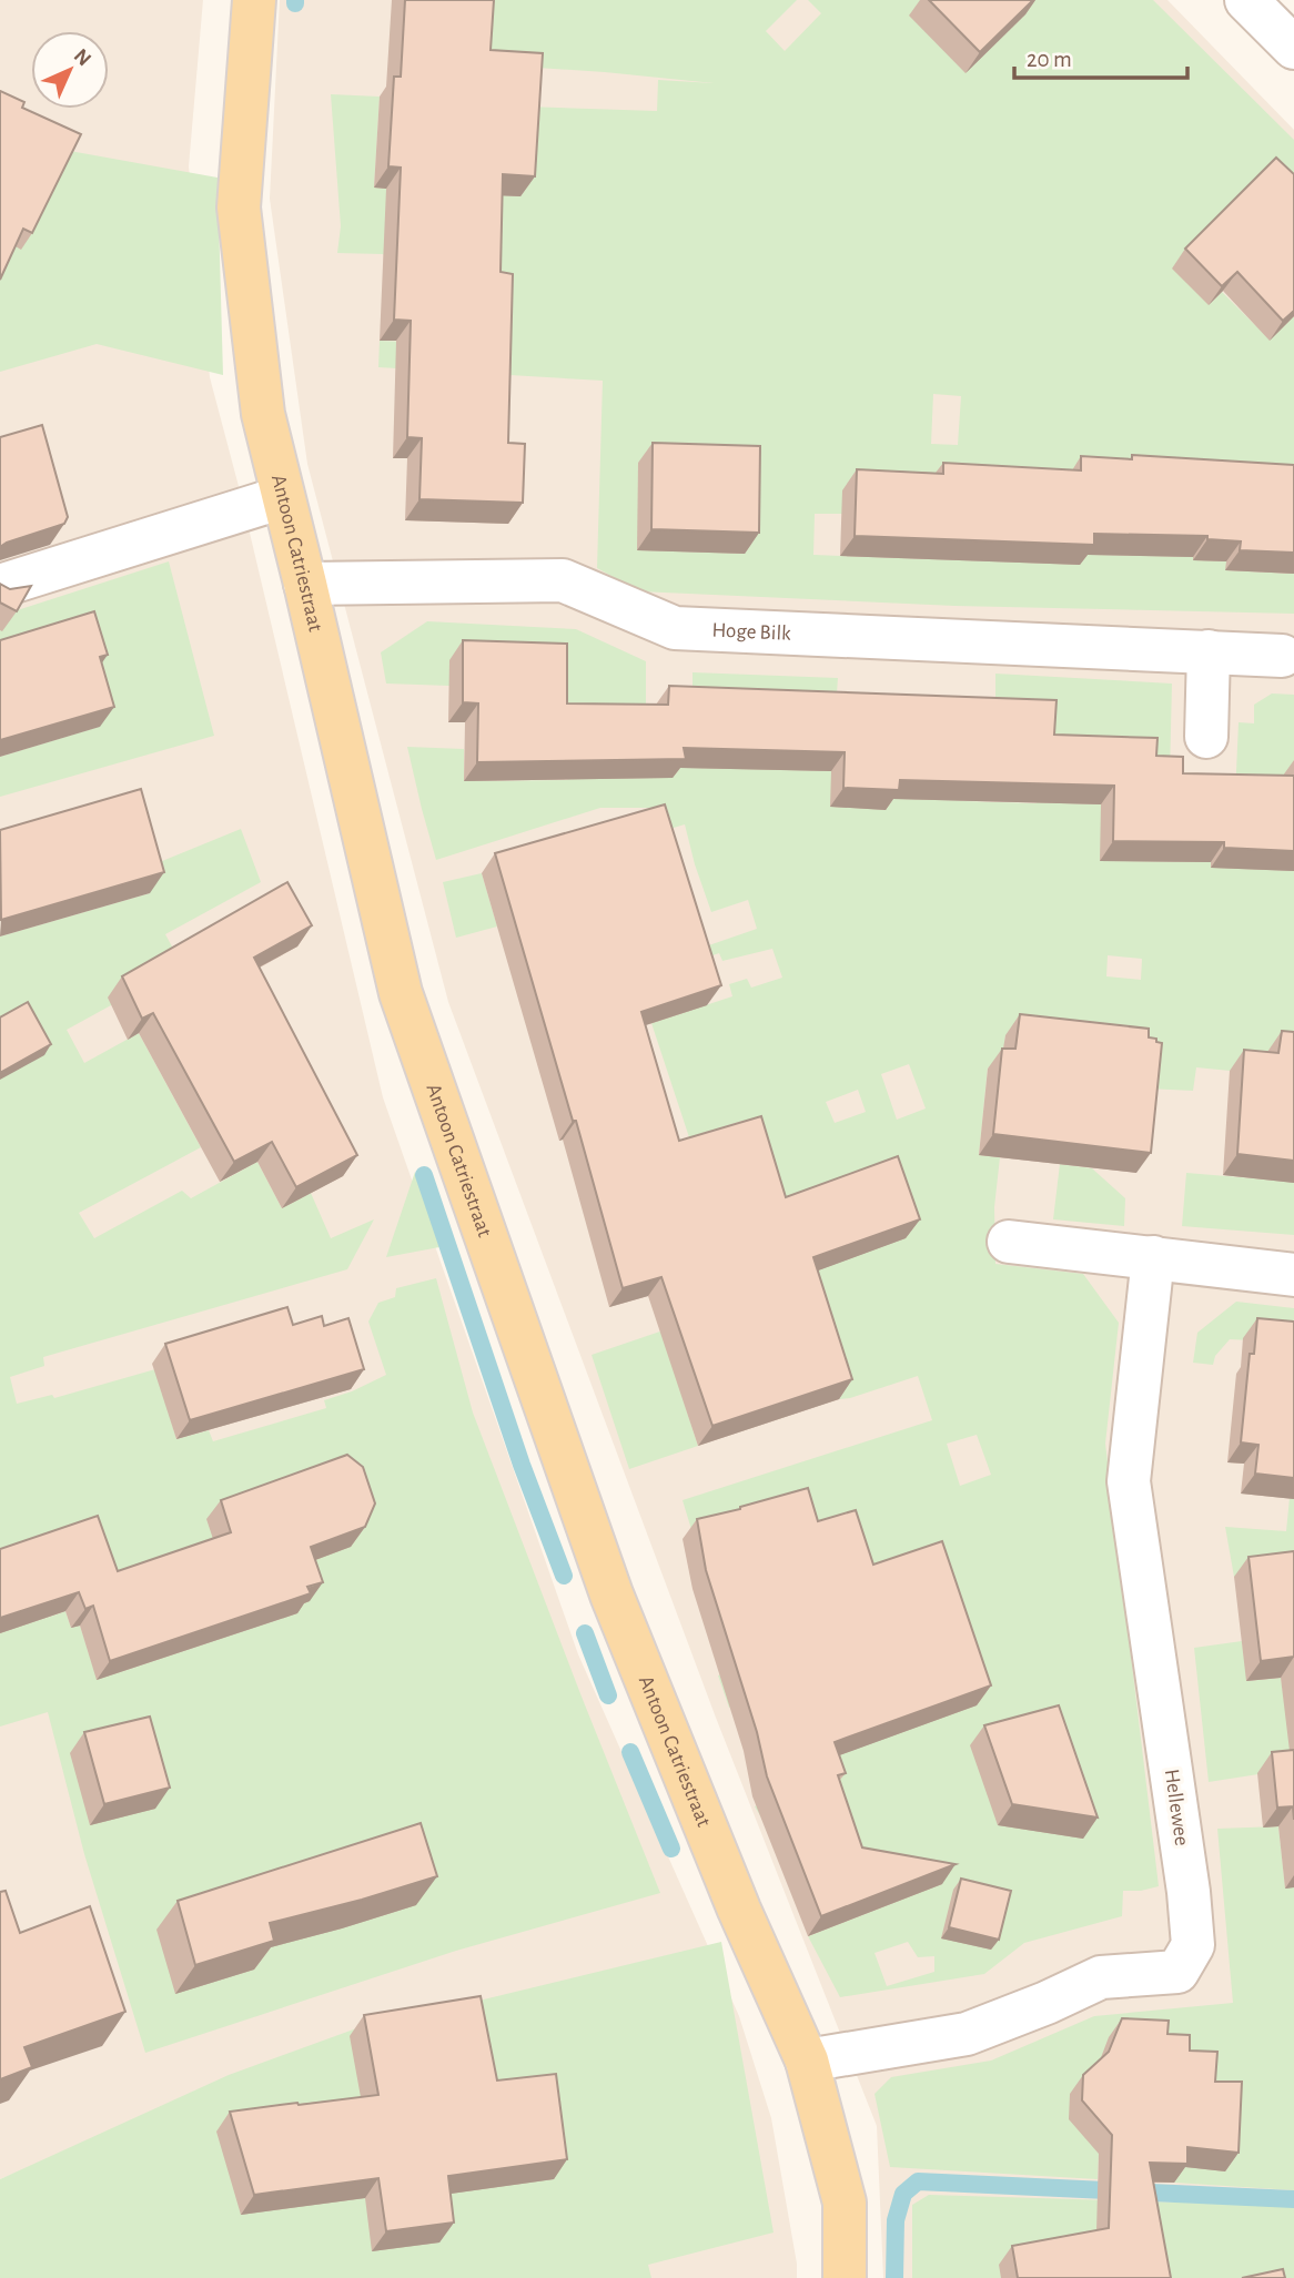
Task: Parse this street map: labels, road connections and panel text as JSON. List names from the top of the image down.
{
  "streets": {
    "main road": ["Antoon Catriestraat"],
    "street": ["Hoge Bilk", "Hellewee"]
  },
  "crossings": [
    ["Antoon Catriestraat", "Hoge Bilk"],
    ["Antoon Catriestraat", "Hellewee"]
  ],
  "scale_bar": "20 m",
  "north": "top right"
}
